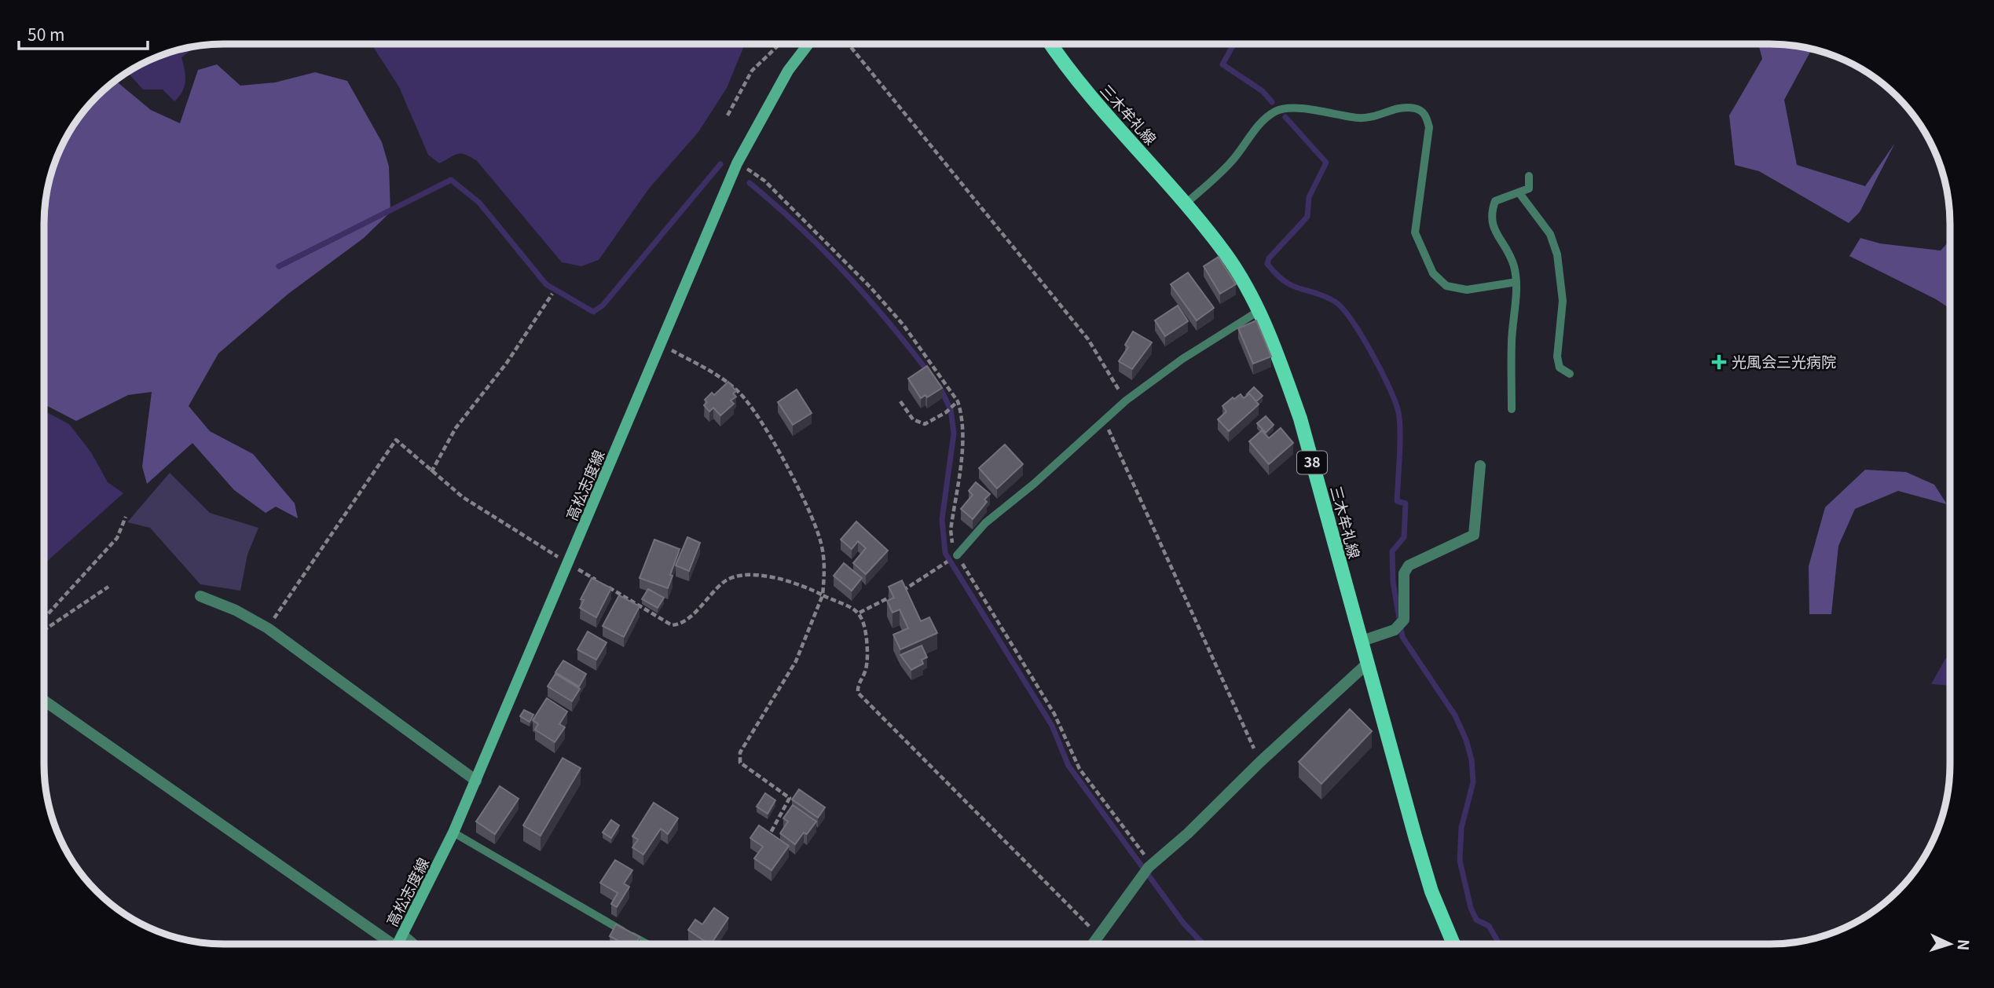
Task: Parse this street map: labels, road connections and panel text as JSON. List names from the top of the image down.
{
  "streets": {
    "main road": ["三木牟礼線", "38", "高松志度線"]
  },
  "places": {
    "health": ["光風会三光病院"]
  },
  "scale_bar": "50 m",
  "north": "right"
}
